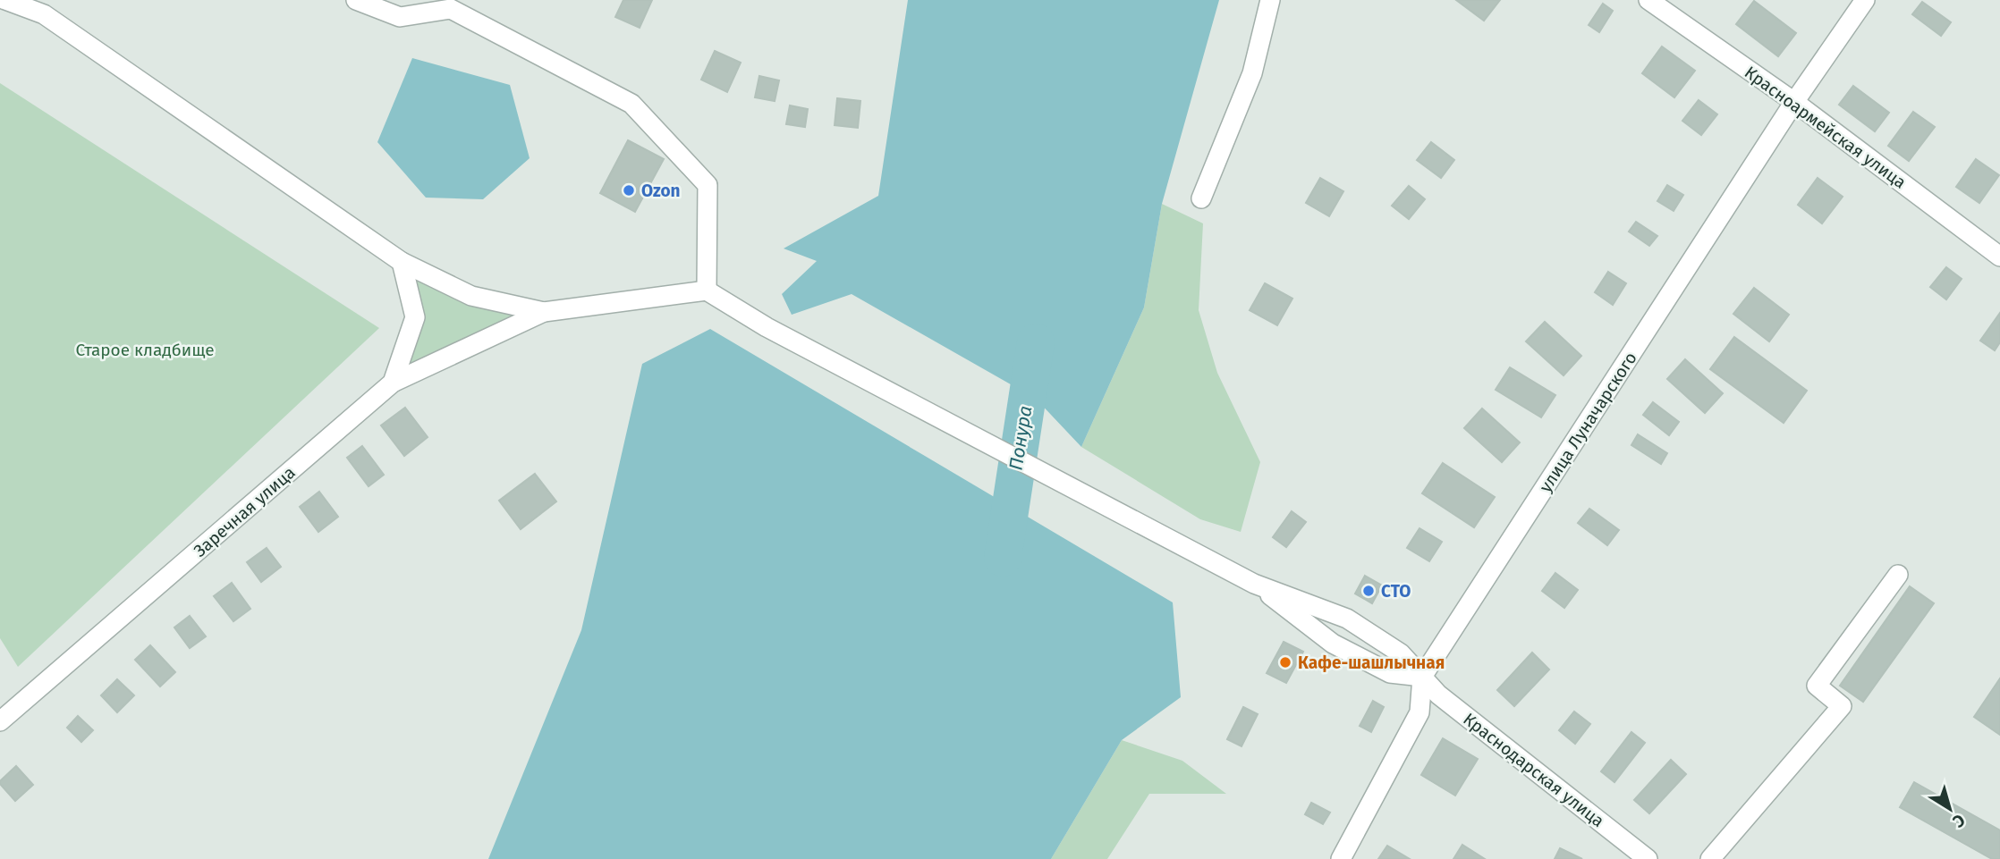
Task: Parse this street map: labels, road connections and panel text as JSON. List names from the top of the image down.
{
  "streets": {
    "street": [
      "Красноармейская улица",
      "улица Луначарского",
      "Заречная улица",
      "Краснодарская улица"
    ]
  },
  "crossings": [
    ["Красноармейская улица", "улица Луначарского"],
    ["улица Луначарского", "Краснодарская улица"]
  ],
  "water": ["Понура"],
  "parks": ["Старое кладбище"],
  "places": ["Ozon", "СТО", "Кафе-шашлычная"],
  "north": "bottom right"
}
